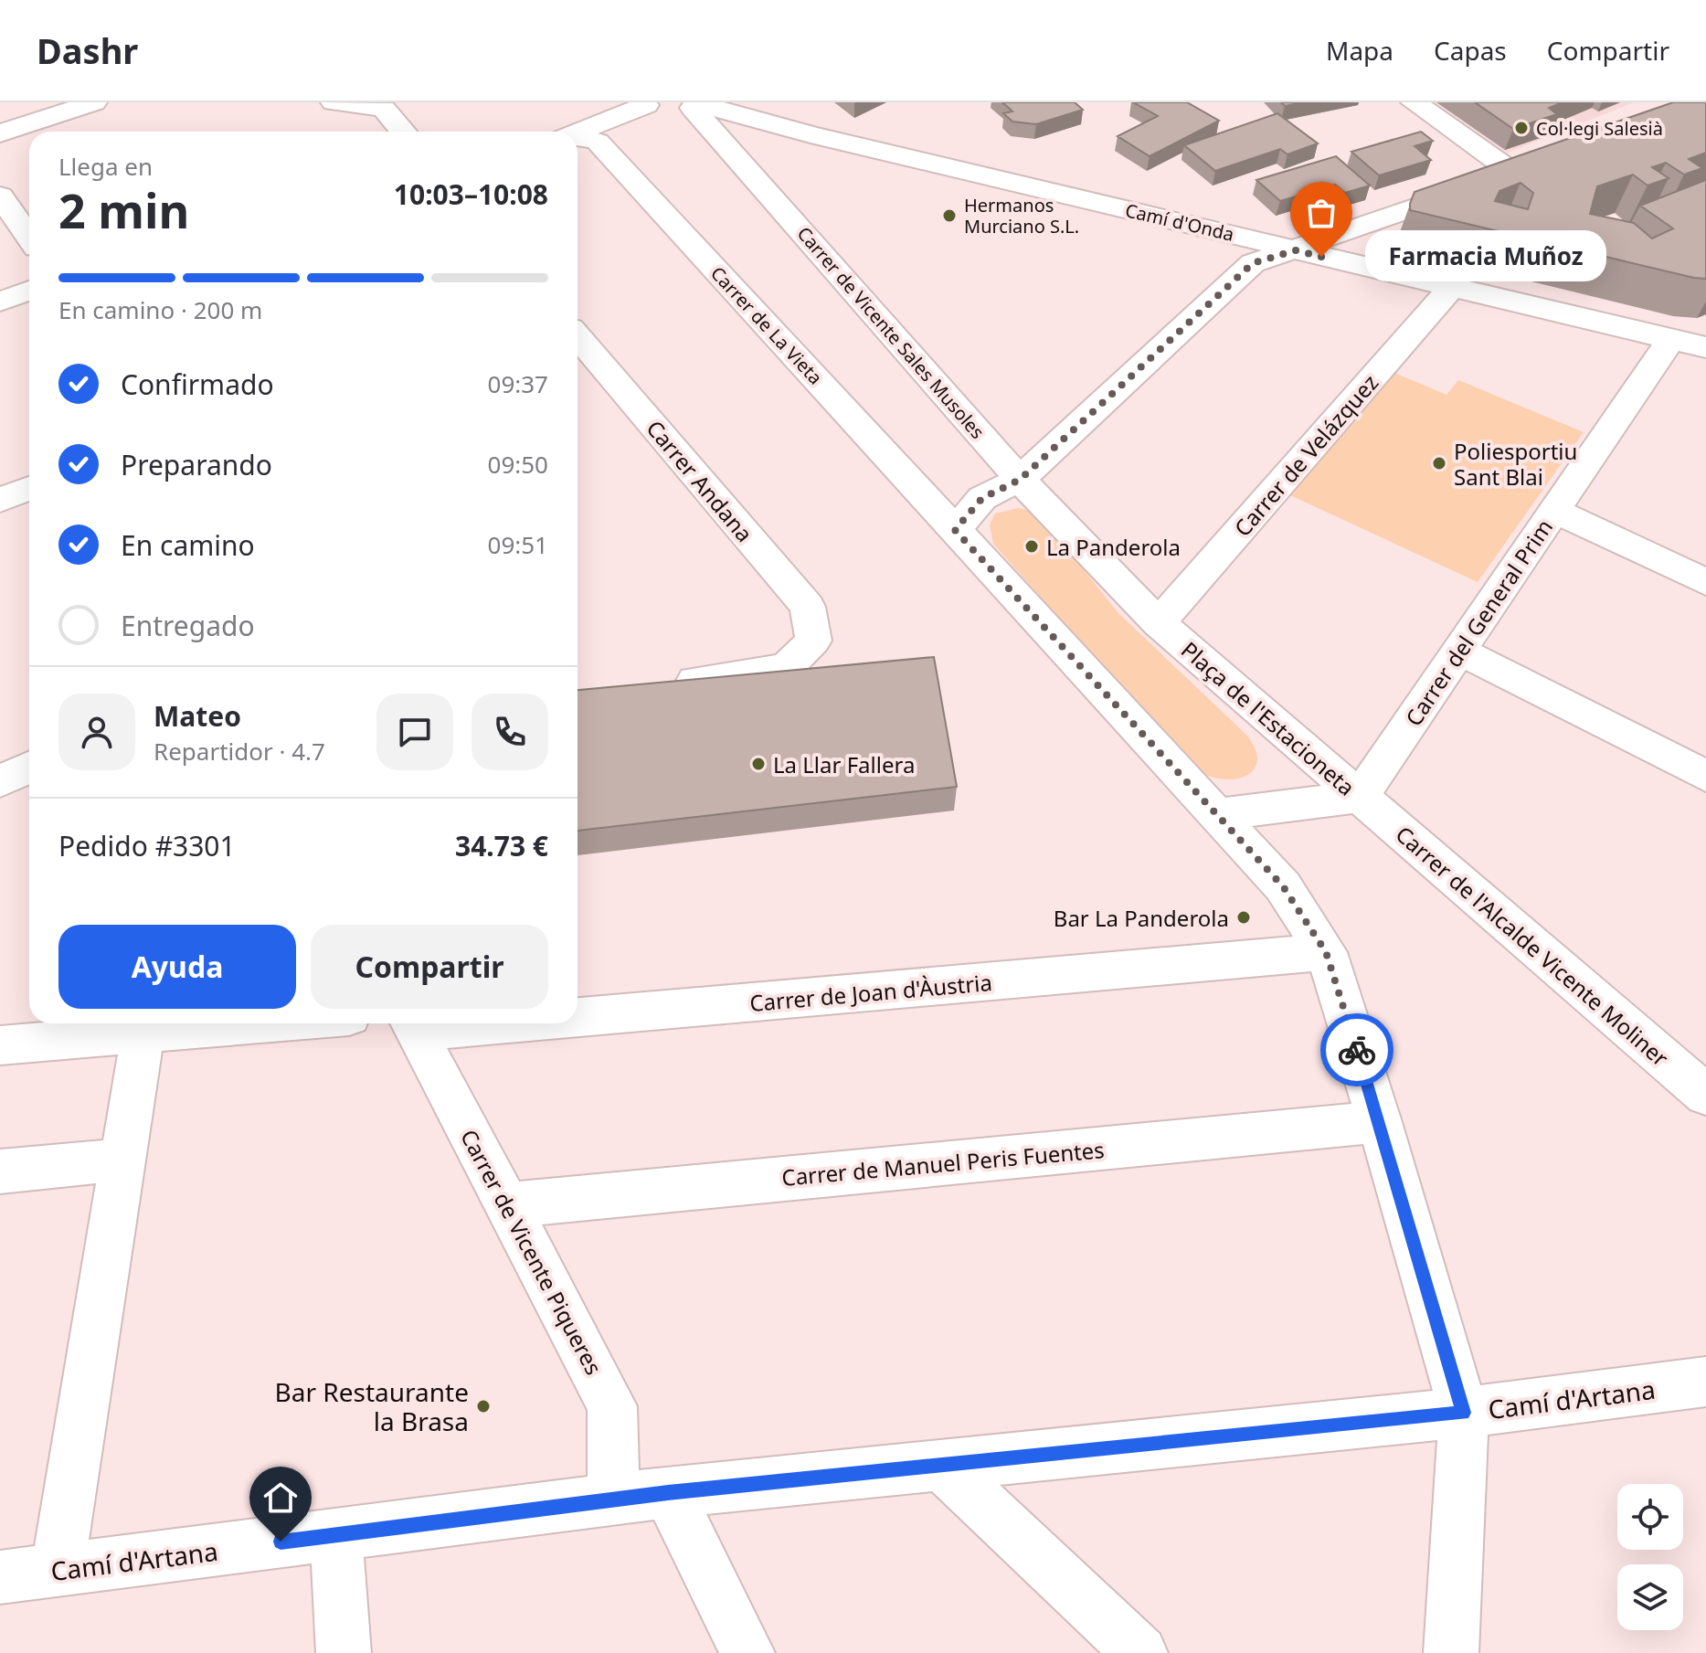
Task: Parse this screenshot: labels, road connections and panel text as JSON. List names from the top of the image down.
{
  "streets": {
    "street": [
      "Camí d'Onda",
      "Carrer de La Vieta",
      "Carrer de Vicente Sales Musoles",
      "Carrer de Velázquez",
      "Carrer Andana",
      "Carrer del General Prim",
      "Plaça de l'Estacioneta",
      "Carrer de l'Alcalde Vicente Moliner",
      "Carrer de Joan d'Àustria",
      "Carrer de Manuel Peris Fuentes",
      "Carrer de Vicente Piqueres",
      "Camí d'Artana"
    ]
  },
  "crossings": [
    ["Camí d'Onda", "Carrer de Vicente Sales Musoles"],
    ["Camí d'Onda", "Carrer de Velázquez"],
    ["Camí d'Onda", "Carrer del General Prim"],
    ["Carrer de Vicente Sales Musoles", "Plaça de l'Estacioneta"],
    ["Carrer de Velázquez", "Plaça de l'Estacioneta"],
    ["Carrer del General Prim", "Plaça de l'Estacioneta"],
    ["Carrer del General Prim", "Carrer de l'Alcalde Vicente Moliner"],
    ["Plaça de l'Estacioneta", "Carrer de l'Alcalde Vicente Moliner"],
    ["Carrer de Manuel Peris Fuentes", "Carrer de Vicente Piqueres"],
    ["Carrer de Vicente Piqueres", "Camí d'Artana"]
  ],
  "places": [
    "Col·legi Salesià",
    "Hermanos Murciano S.L.",
    "Farmacia Muñoz",
    "Poliesportiu Sant Blai",
    "La Panderola",
    "La Llar Fallera",
    "Bar La Panderola",
    "Bar Restaurante la Brasa"
  ],
  "page": {
    "header": "Dashr",
    "nav": ["Mapa", "Capas", "Compartir"],
    "heading": ["2 min", "Llega en", "10:03–10:08"],
    "panel": [
      "Mateo",
      "Repartidor · 4.7",
      "Pedido #3301",
      "34.73 €"
    ],
    "bubble": "Farmacia Muñoz",
    "bar": "En camino · 200 m",
    "list": [
      ["Confirmado", "09:37"],
      ["Preparando", "09:50"],
      ["En camino", "09:51"],
      "Entregado"
    ],
    "buttons": ["Ayuda", "Compartir"]
  }
}
